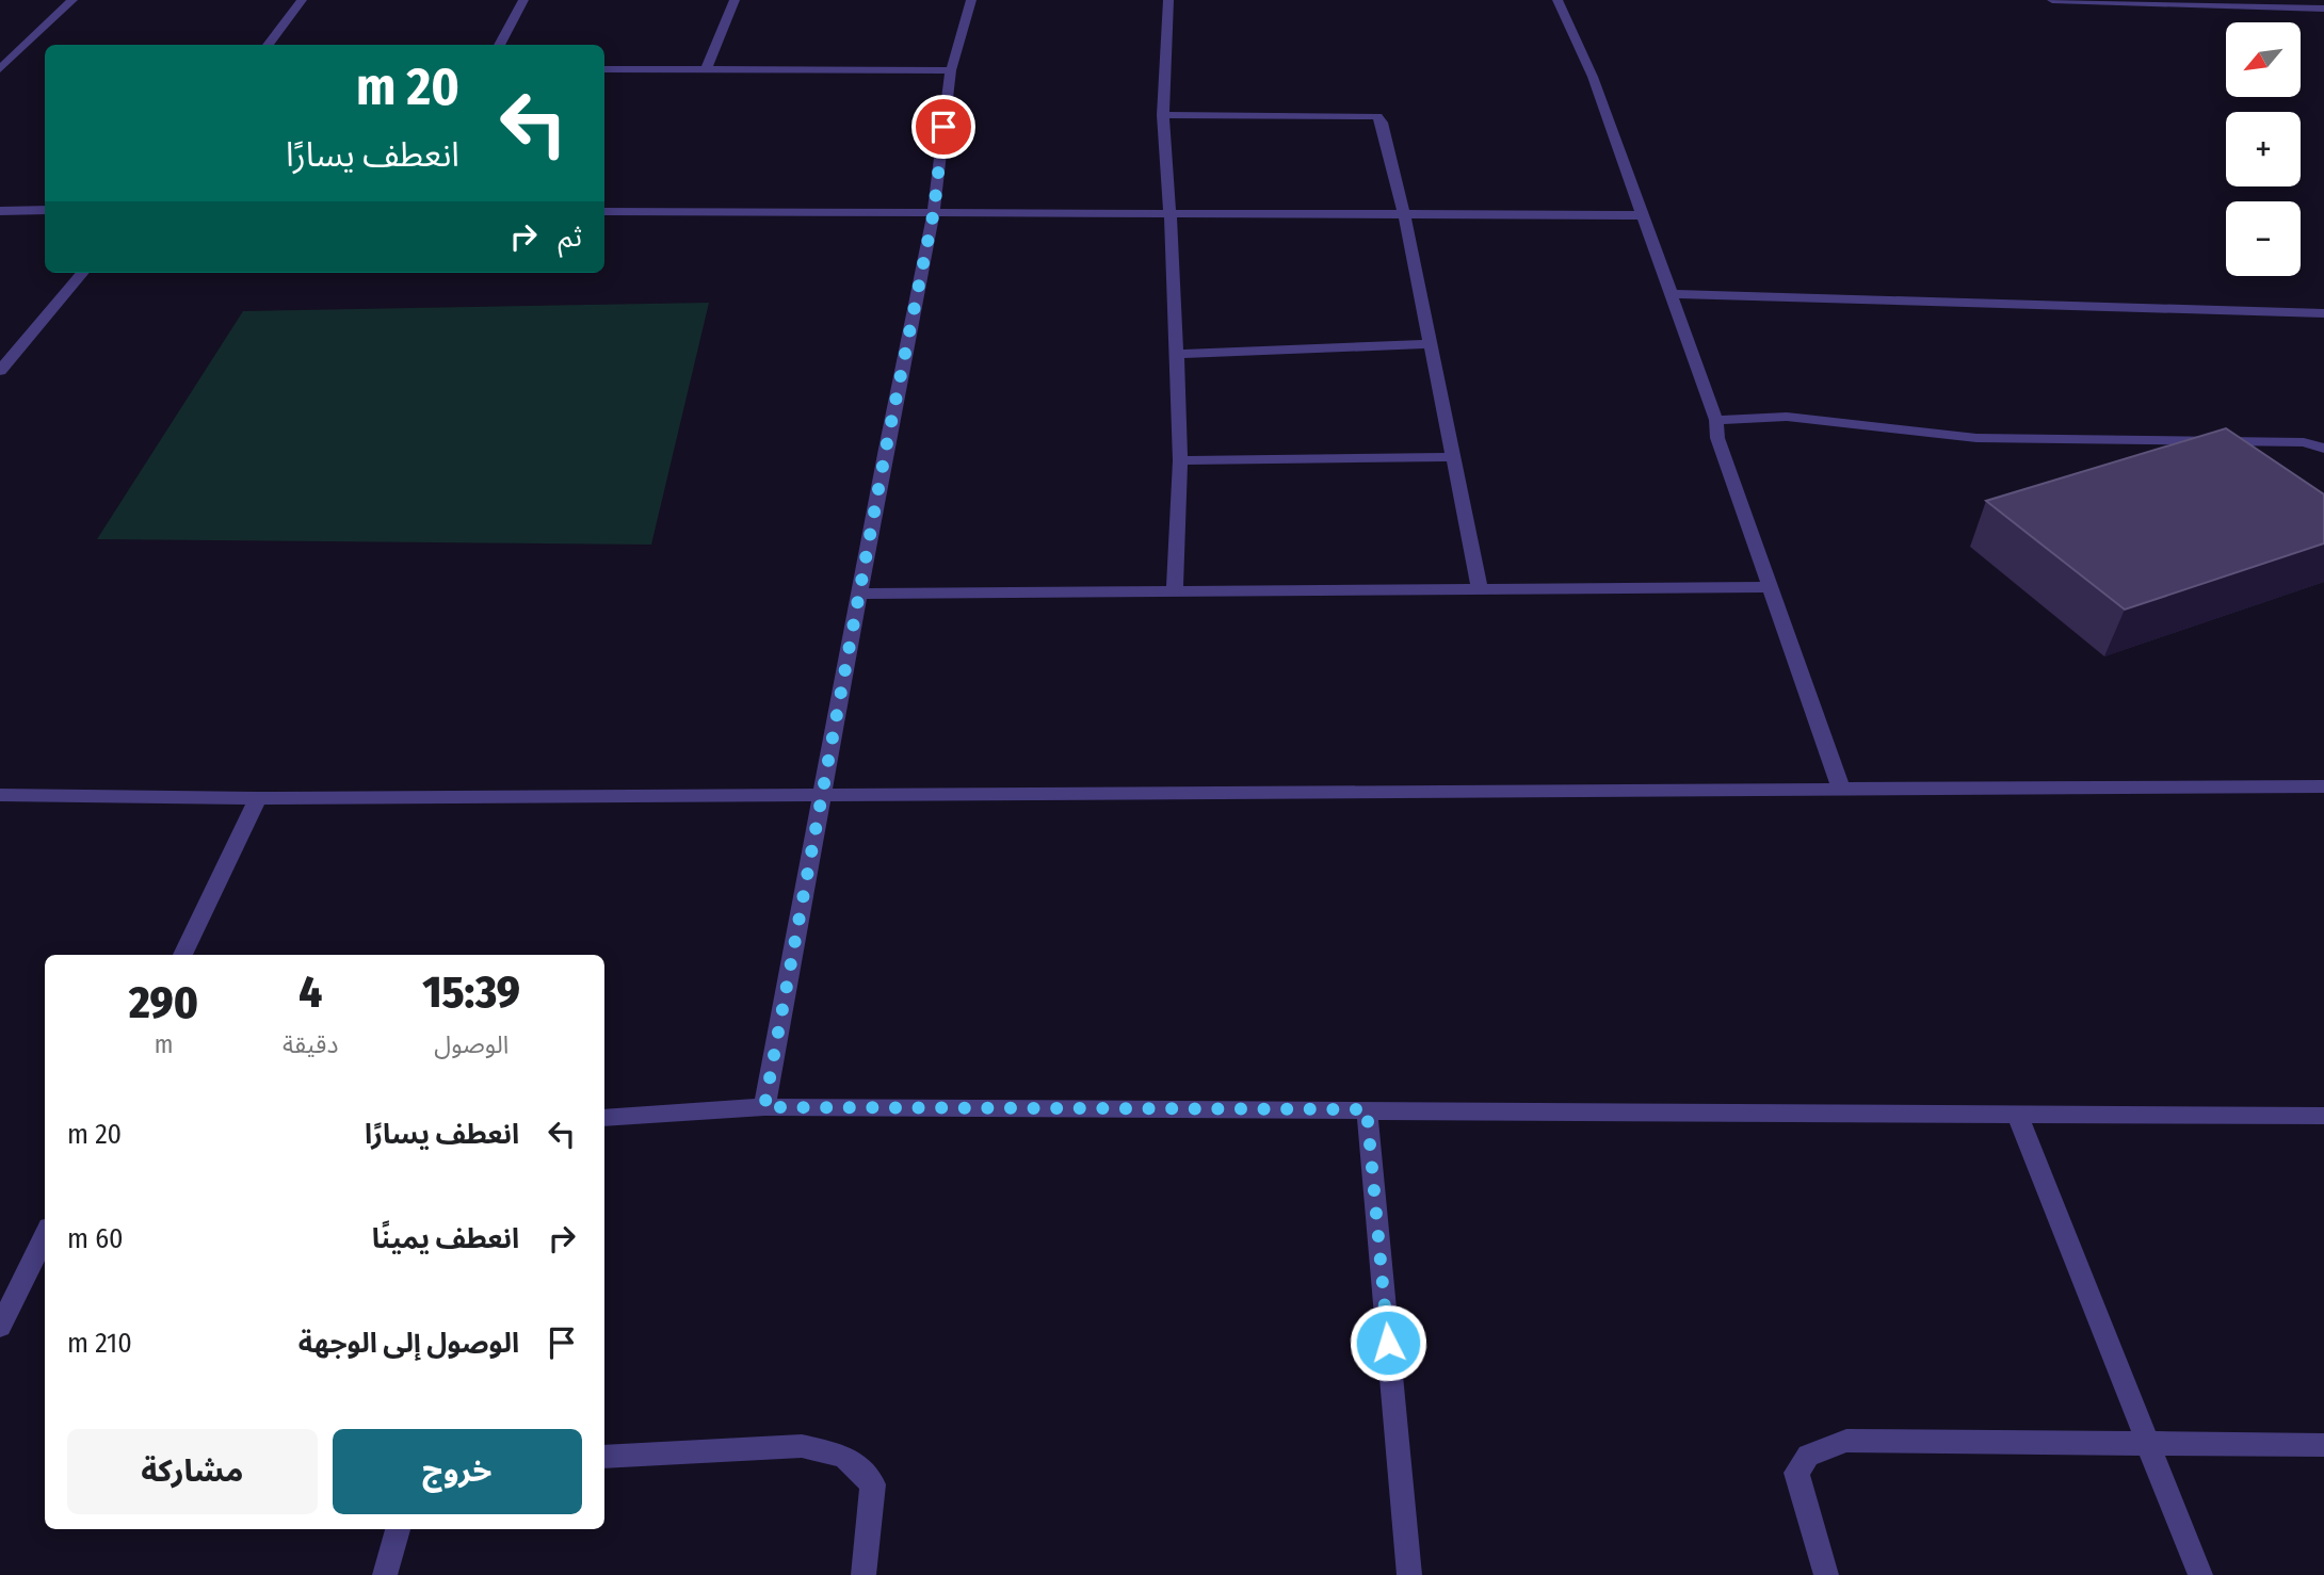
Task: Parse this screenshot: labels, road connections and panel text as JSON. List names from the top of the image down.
{
  "north": "bottom left",
  "page": {
    "map_buttons": ["+", "−"],
    "turn": ["20 m", "انعطف يسارًا"],
    "then": "ثم",
    "eta": [
      "15:39",
      "الوصول",
      "4",
      "دقيقة",
      "290",
      "m"
    ],
    "list": [
      {
        "name": "انعطف يسارًا",
        "value": "20 m"
      },
      {
        "name": "انعطف يمينًا",
        "value": "60 m"
      },
      {
        "name": "الوصول إلى الوجهة",
        "value": "210 m"
      }
    ],
    "buttons": ["خروج", "مشاركة"]
  }
}
